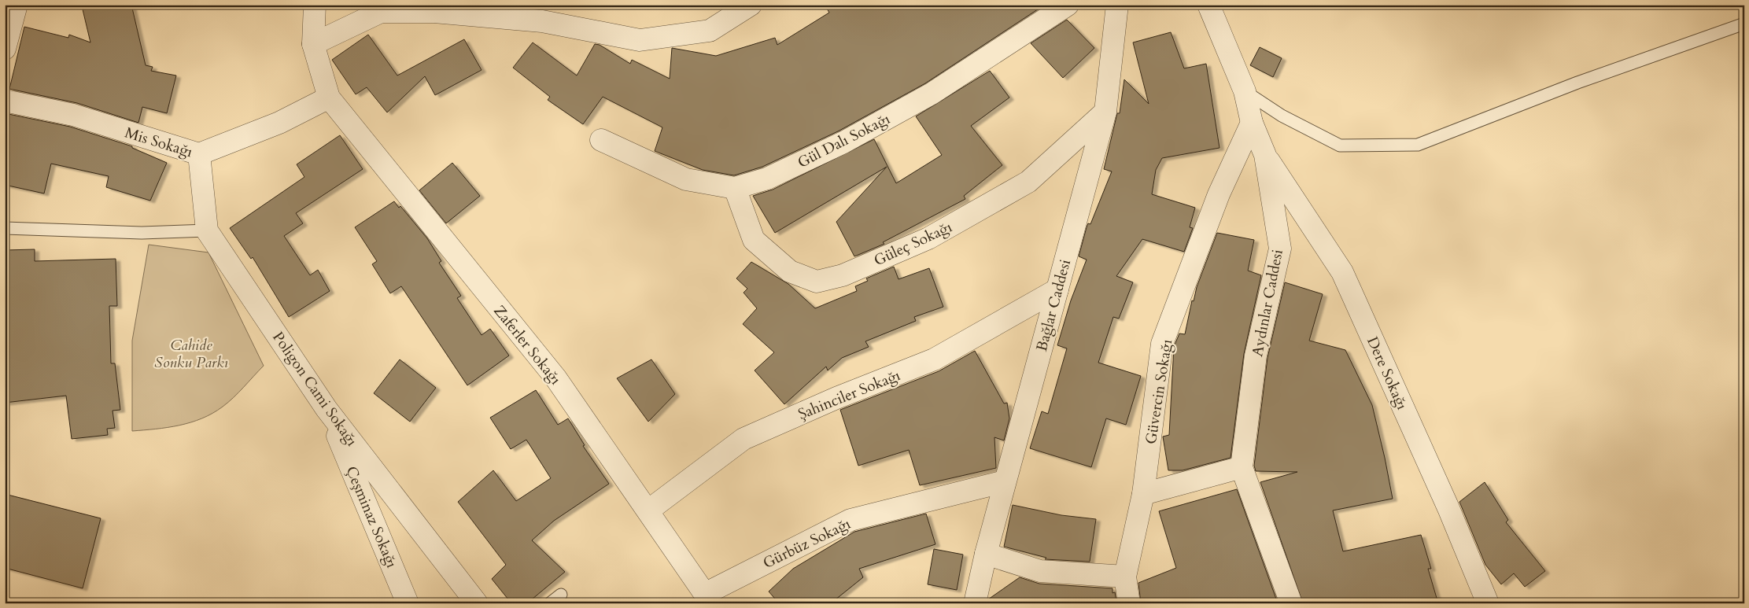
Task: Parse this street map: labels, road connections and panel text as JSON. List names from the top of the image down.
{
  "streets": {
    "street": [
      "Gül Dalı Sokağı",
      "Mis Sokağı",
      "Güleç Sokağı",
      "Aydınlar Caddesi",
      "Bağlar Caddesi",
      "Zaferler Sokağı",
      "Dere Sokağı",
      "Poligon Cami Sokağı",
      "Güvercin Sokağı",
      "Şahinciler Sokağı",
      "Çeşminaz Sokağı",
      "Gürbüz Sokağı"
    ]
  },
  "crossings": [
    ["Gül Dalı Sokağı", "Güleç Sokağı"],
    ["Mis Sokağı", "Zaferler Sokağı"],
    ["Mis Sokağı", "Poligon Cami Sokağı"],
    ["Güleç Sokağı", "Bağlar Caddesi"],
    ["Aydınlar Caddesi", "Dere Sokağı"],
    ["Aydınlar Caddesi", "Güvercin Sokağı"],
    ["Bağlar Caddesi", "Şahinciler Sokağı"],
    ["Bağlar Caddesi", "Gürbüz Sokağı"],
    ["Zaferler Sokağı", "Şahinciler Sokağı"],
    ["Zaferler Sokağı", "Gürbüz Sokağı"],
    ["Poligon Cami Sokağı", "Çeşminaz Sokağı"]
  ],
  "parks": ["Cahide Sonku Parkı"]
}
